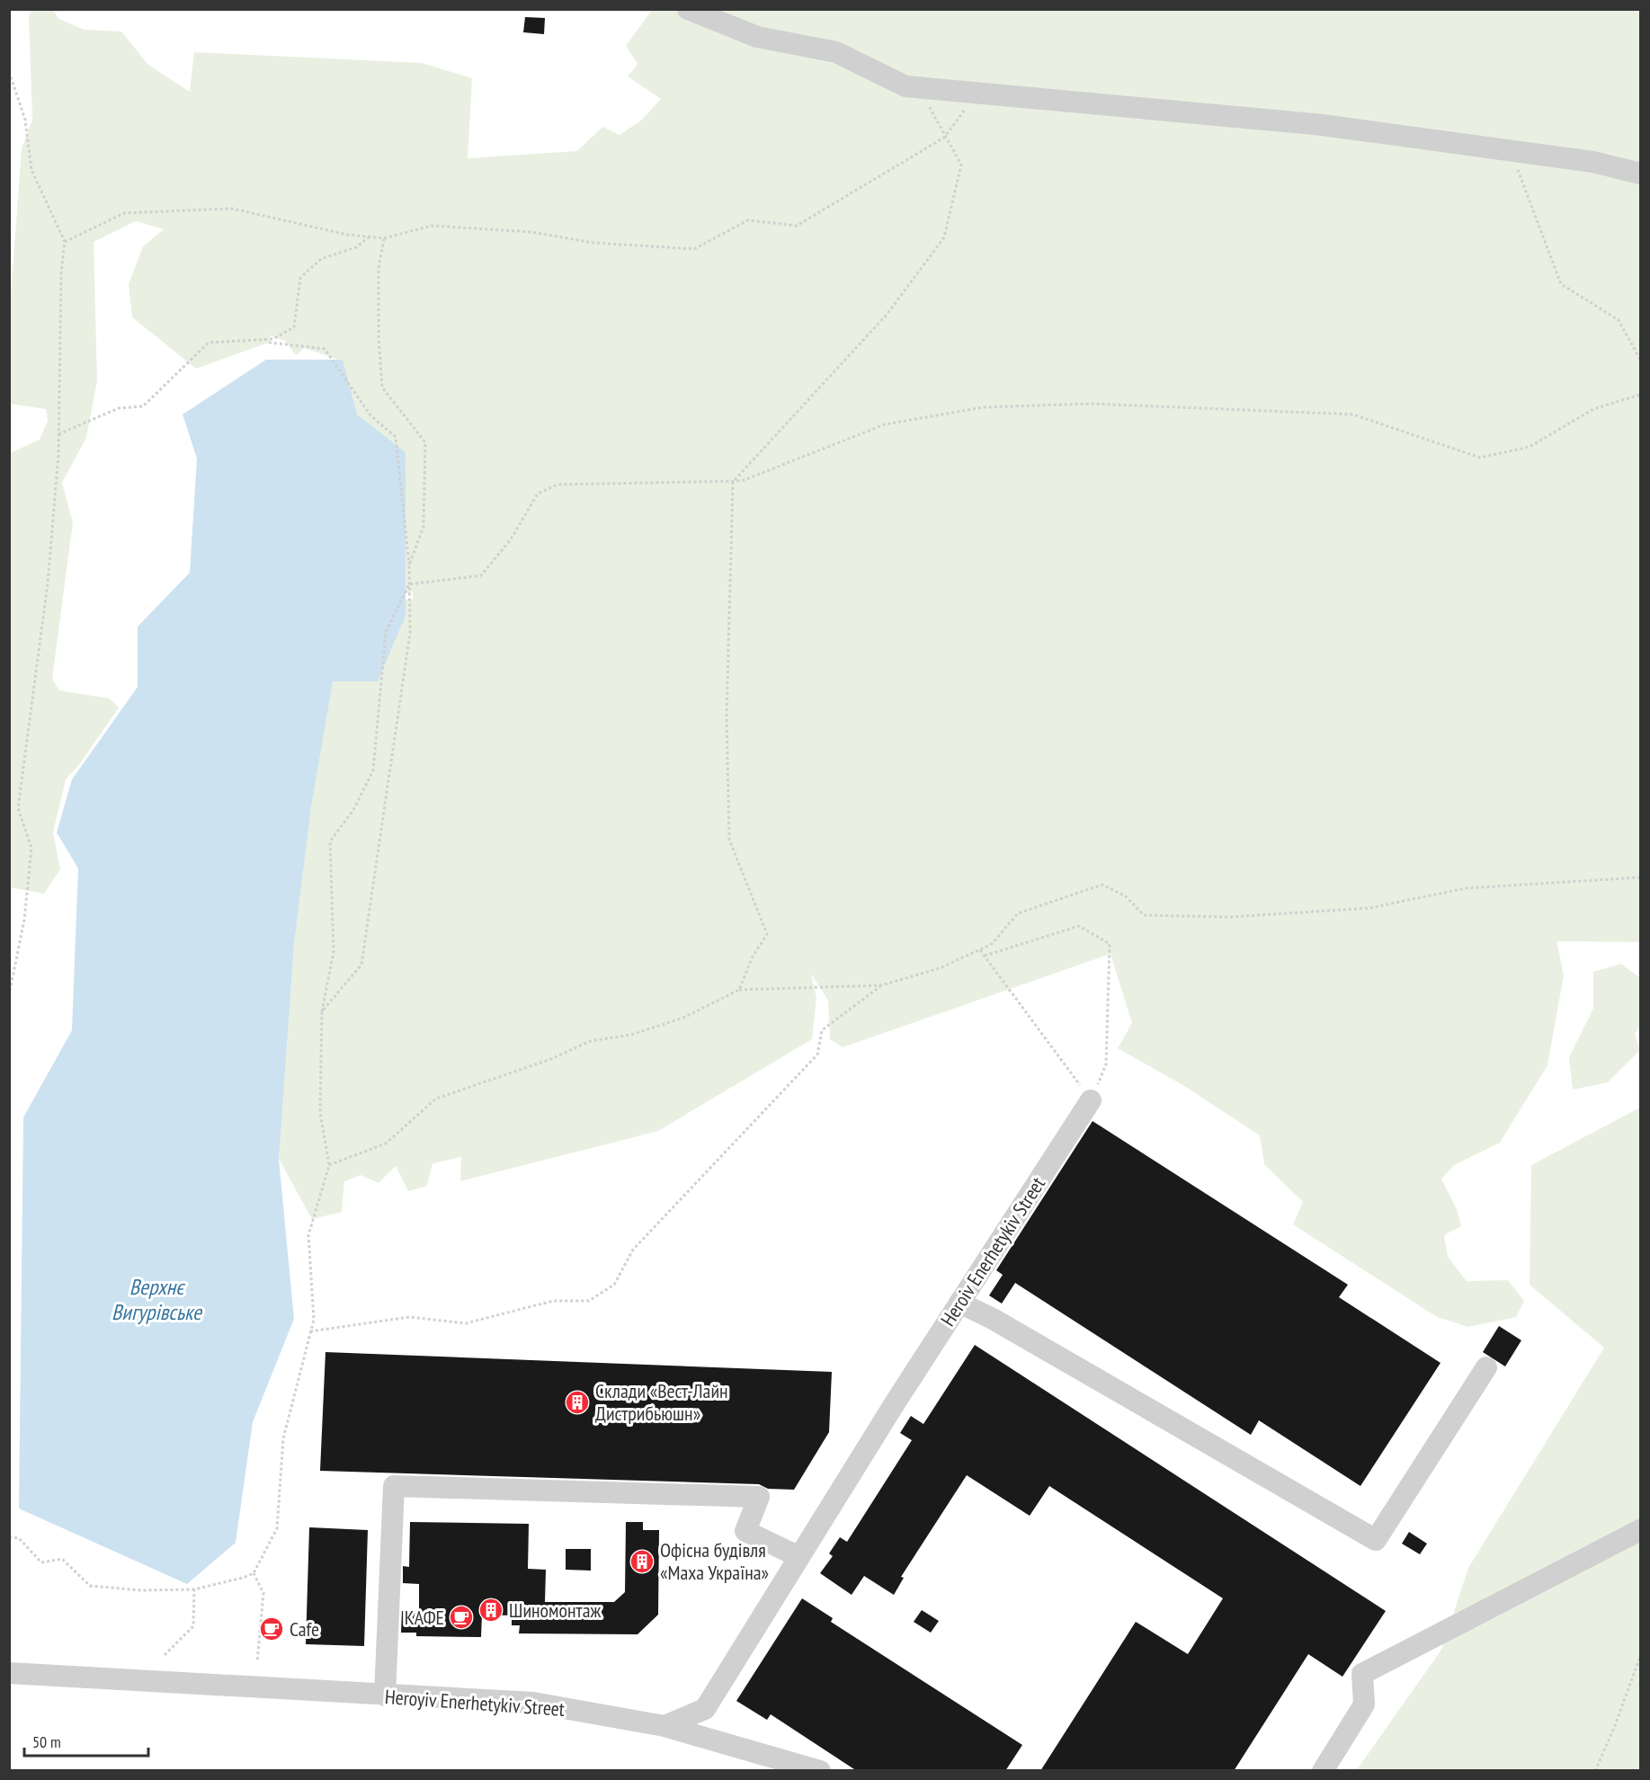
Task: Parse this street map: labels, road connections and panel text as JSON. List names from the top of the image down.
{
  "streets": {
    "street": ["Heroiv Enerhetykiv Street", "Heroyiv Enerhetykiv Street"]
  },
  "water": ["Верхнє Вигурівське"],
  "places": {
    "building": ["Склади «Вест-Лайн Дистрибьюшн»", "Офісна будівля «Маха Україна»", "Шиномонтаж"],
    "cafe": ["КАФЕ", "Cafe"]
  },
  "scale_bar": "50 m"
}
